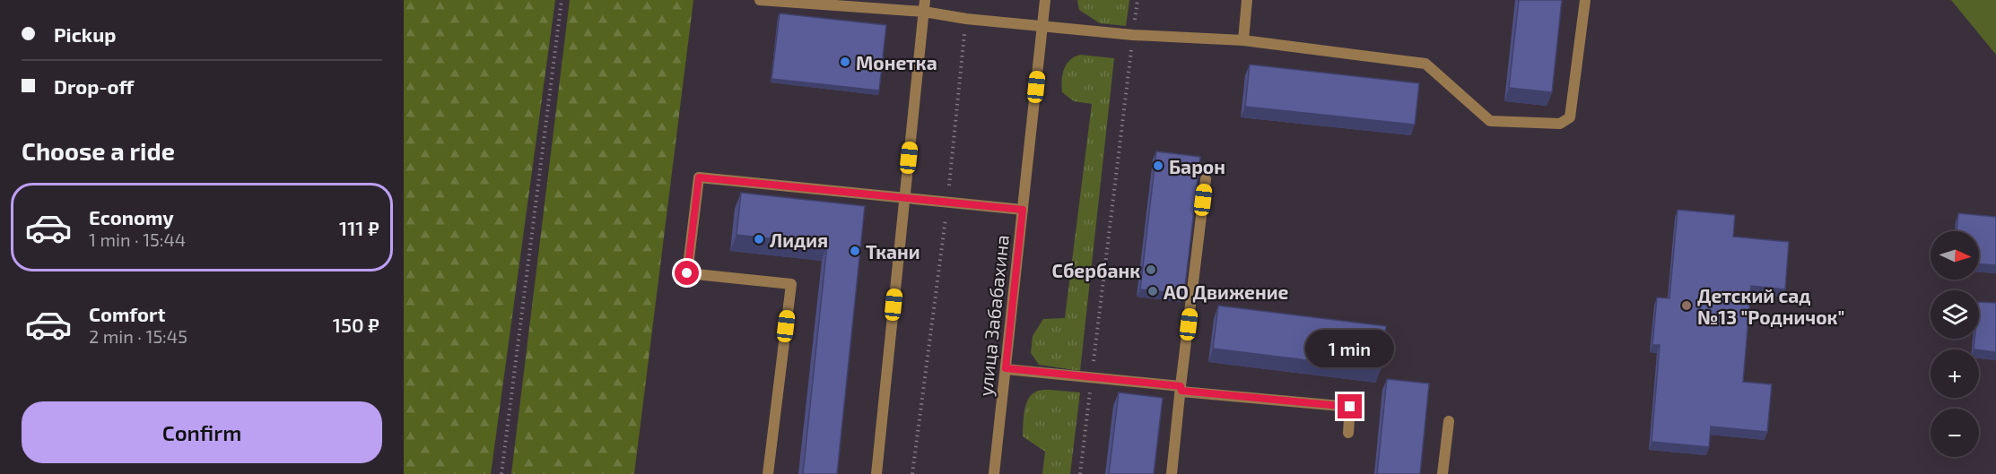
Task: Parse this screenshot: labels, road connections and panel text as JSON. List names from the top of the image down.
{
  "streets": {
    "street": ["улица Забабахина"]
  },
  "places": [
    "Монетка",
    "Барон",
    "Лидия",
    "Ткани",
    "Сбербанк",
    "АО Движение",
    "Детский сад №13 \"Родничок\""
  ],
  "north": "right",
  "page": {
    "banner": ["Pickup", "Drop-off"],
    "heading": "Choose a ride",
    "list": [
      {
        "name": "Economy",
        "note": "1 min · 15:44",
        "value": "111 ₽"
      },
      {
        "name": "Comfort",
        "note": "2 min · 15:45",
        "value": "150 ₽"
      }
    ],
    "map_buttons": ["+", "−"],
    "bubble": "1 min",
    "buttons": "Confirm"
  }
}
